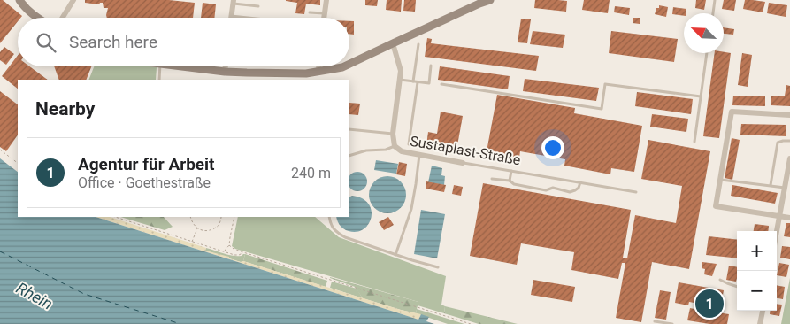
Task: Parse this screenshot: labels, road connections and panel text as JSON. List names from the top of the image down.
{
  "streets": {
    "street": ["Sustaplast-Straße"]
  },
  "water": ["Rhein"],
  "north": "top left",
  "page": {
    "search": "Search here",
    "heading": "Nearby",
    "list": [
      {
        "mark": "1",
        "name": "Agentur für Arbeit",
        "note": "Office · Goethestraße",
        "value": "240 m"
      }
    ],
    "map_buttons": ["+", "−"],
    "pins": "1"
  }
}
